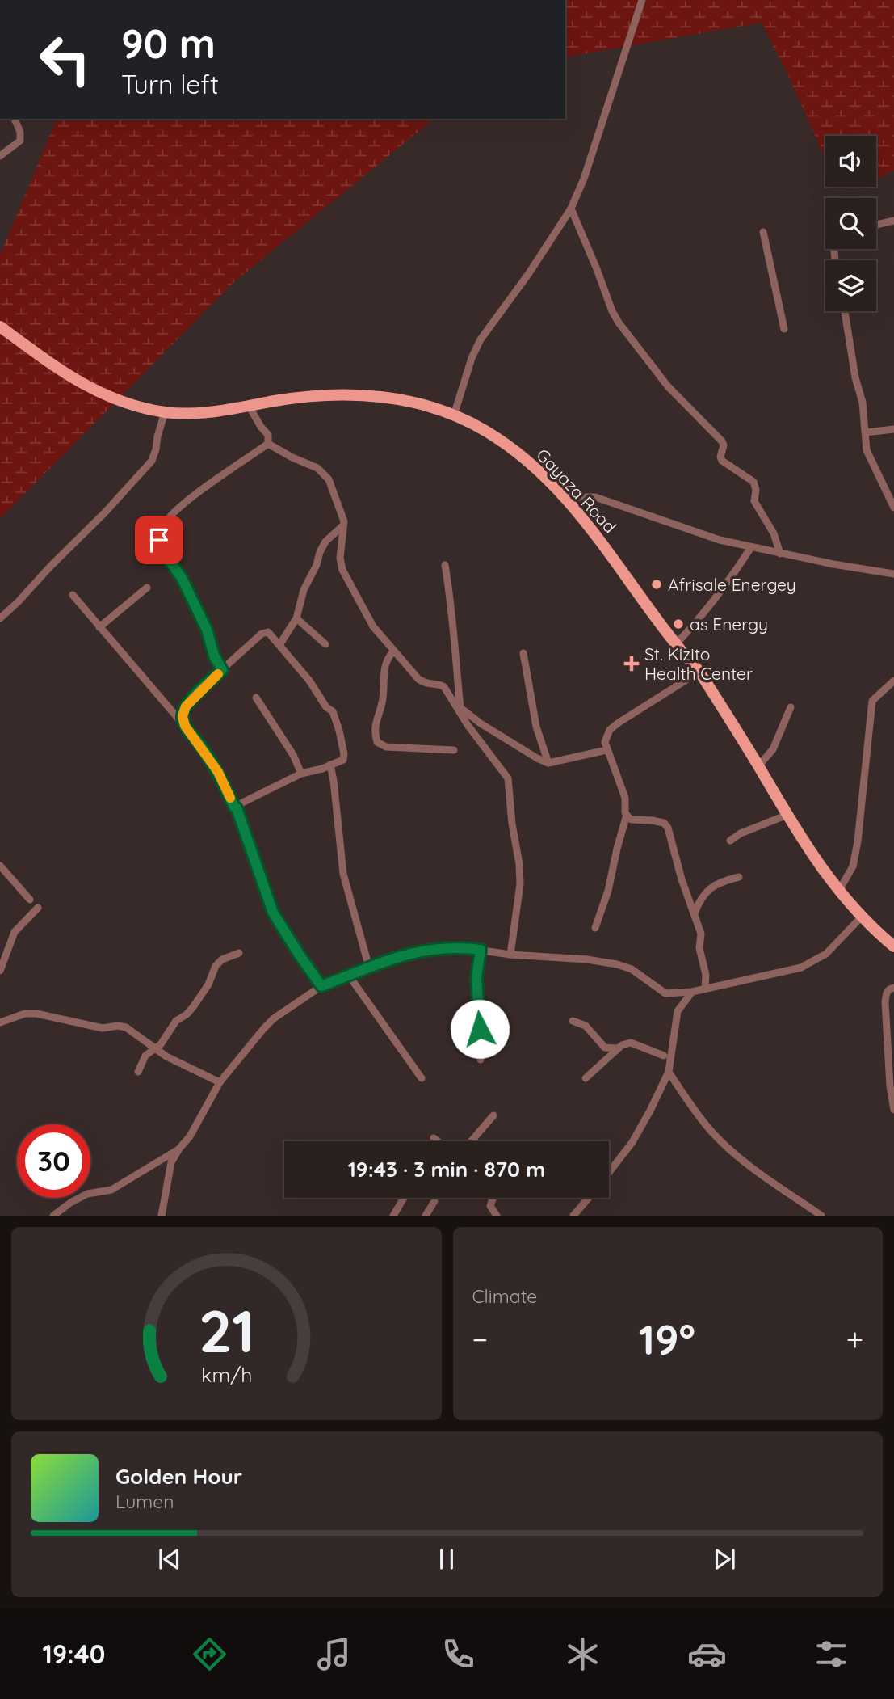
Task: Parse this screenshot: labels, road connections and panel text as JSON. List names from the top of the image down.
{
  "streets": {
    "main road": ["Gayaza Road"]
  },
  "places": {
    "other": ["Afrisale Energey", "as Energy"],
    "health": ["St. Kizito Health Center"]
  },
  "page": {
    "turn": ["90 m", "Turn left"],
    "limit": "30",
    "trip": "19:43 · 3 min · 870 m",
    "tile": "Climate",
    "heat": ["−", "19°", "+"],
    "song": ["Golden Hour", "Lumen"],
    "tabs": "19:40",
    "gauge": ["21", "km/h"]
  }
}
